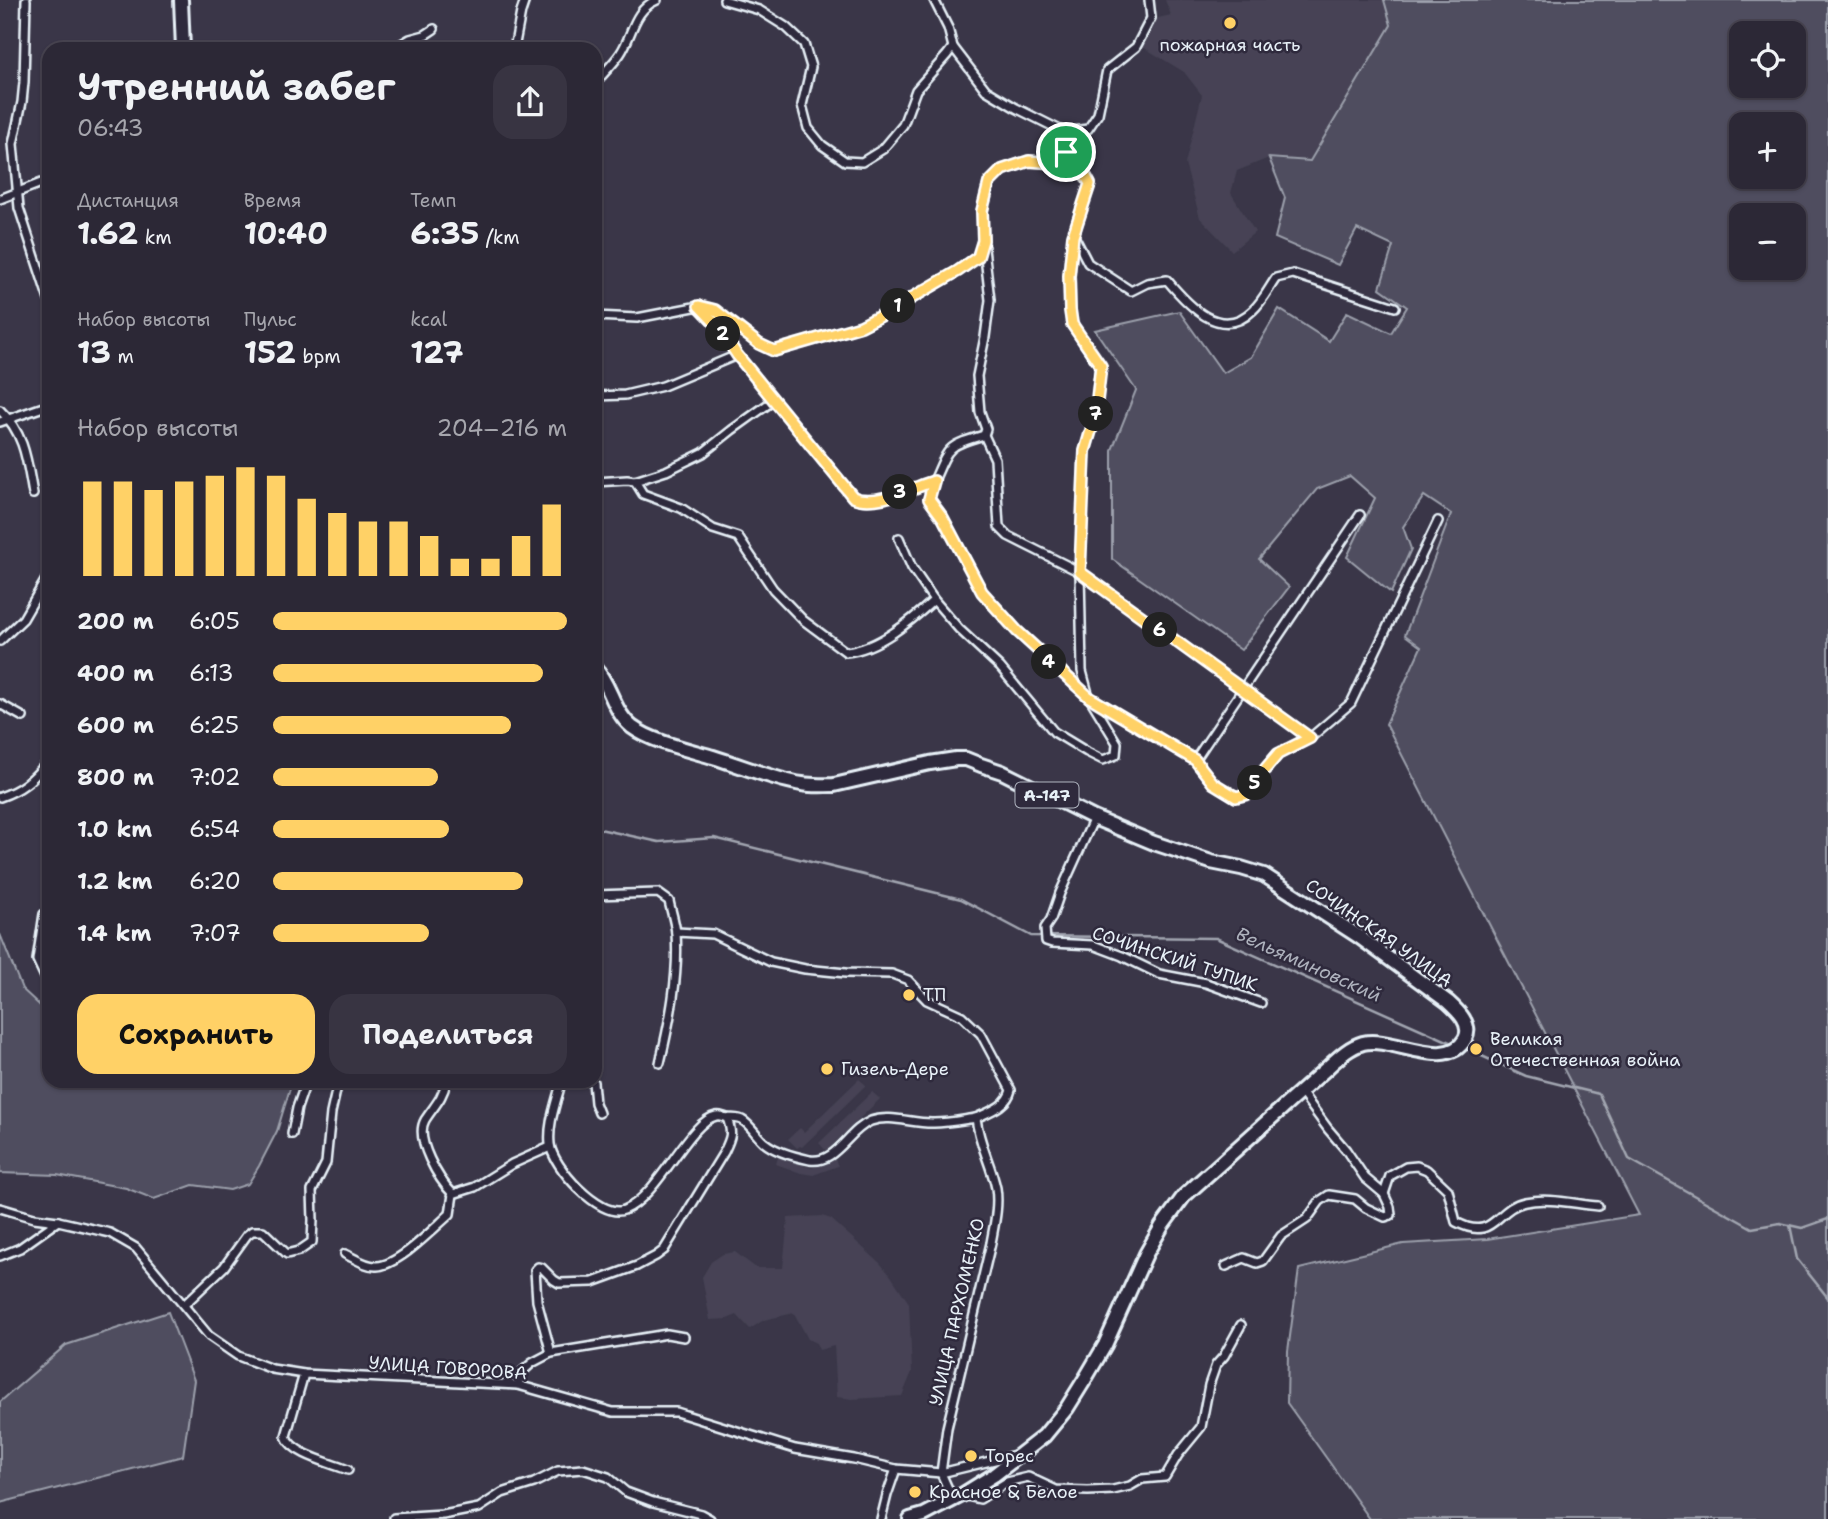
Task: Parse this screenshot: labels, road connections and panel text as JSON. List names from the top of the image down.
{
  "streets": {
    "highway": ["А-147", "СОЧИНСКАЯ УЛИЦА"],
    "street": ["СОЧИНСКИЙ ТУПИК", "УЛИЦА ПАРХОМЕНКО", "УЛИЦА ГОВОРОВА"]
  },
  "crossings": [
    ["СОЧИНСКАЯ УЛИЦА", "СОЧИНСКИЙ ТУПИК"],
    ["СОЧИНСКАЯ УЛИЦА", "УЛИЦА ГОВОРОВА"],
    ["УЛИЦА ПАРХОМЕНКО", "УЛИЦА ГОВОРОВА"]
  ],
  "water": ["Вельяминовский"],
  "places": [
    "пожарная часть",
    "ТП",
    "Великая Отечественная война",
    "Гизель-Дере",
    "Торес",
    "Красное & Белое"
  ],
  "page": {
    "map_buttons": ["+", "−"],
    "heading": ["Утренний забег", "06:43"],
    "stats": [
      ["Дистанция", "1.62 km"],
      ["Время", "10:40"],
      ["Темп", "6:35 /km"],
      ["Набор высоты", "13 m"],
      ["Пульс", "152 bpm"],
      ["kcal", "127"]
    ],
    "pins": [
      "1",
      "2",
      "7",
      "3",
      "6",
      "4",
      "5"
    ],
    "chart": ["Набор высоты", "204–216 m"],
    "list": [
      {
        "name": "200 m",
        "note": "6:05"
      },
      {
        "name": "400 m",
        "note": "6:13"
      },
      {
        "name": "600 m",
        "note": "6:25"
      },
      {
        "name": "800 m",
        "note": "7:02"
      },
      {
        "name": "1.0 km",
        "note": "6:54"
      },
      {
        "name": "1.2 km",
        "note": "6:20"
      },
      {
        "name": "1.4 km",
        "note": "7:07"
      }
    ],
    "buttons": ["Сохранить", "Поделиться"]
  }
}
